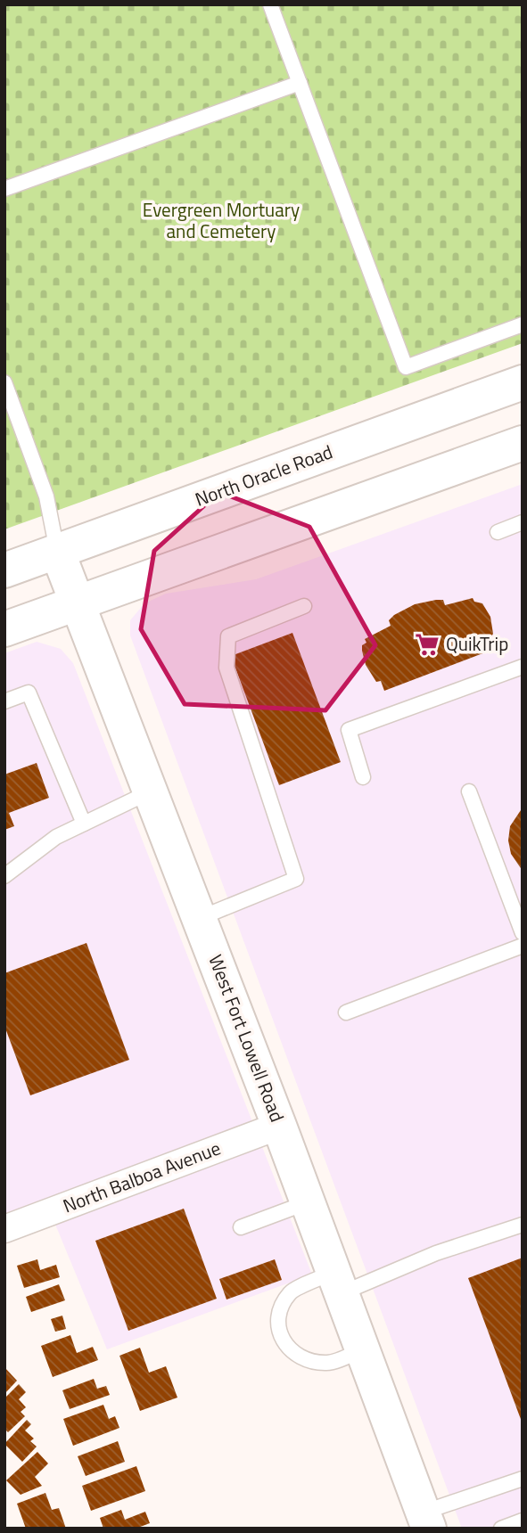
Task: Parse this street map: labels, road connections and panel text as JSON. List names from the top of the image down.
{
  "streets": {
    "main road": ["North Oracle Road", "West Fort Lowell Road"],
    "street": ["North Balboa Avenue"]
  },
  "crossings": [
    ["North Oracle Road", "West Fort Lowell Road"],
    ["West Fort Lowell Road", "North Balboa Avenue"]
  ],
  "parks": ["Evergreen Mortuary and Cemetery"],
  "places": {
    "supermarket": ["QuikTrip"]
  }
}
